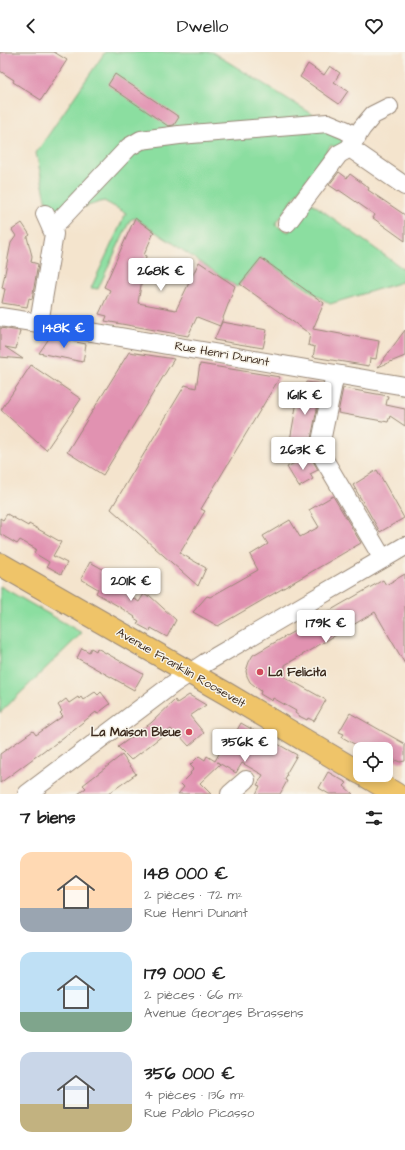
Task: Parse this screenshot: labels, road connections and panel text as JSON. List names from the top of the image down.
{
  "streets": {
    "main road": ["Avenue Franklin Roosevelt"],
    "street": ["Rue Henri Dunant"]
  },
  "places": ["La Felicita", "La Maison Bleue"],
  "page": {
    "header": "Dwello",
    "price": [
      "268K €",
      "148K €",
      "161K €",
      "263K €",
      "201K €",
      "179K €",
      "356K €"
    ],
    "heading": "7 biens",
    "list": [
      {
        "name": "148 000 €",
        "note": "2 pièces · 72 m² · Rue Henri Dunant"
      },
      {
        "name": "179 000 €",
        "note": "2 pièces · 66 m² · Avenue Georges Brassens"
      },
      {
        "name": "356 000 €",
        "note": "4 pièces · 136 m² · Rue Pablo Picasso"
      }
    ]
  }
}
